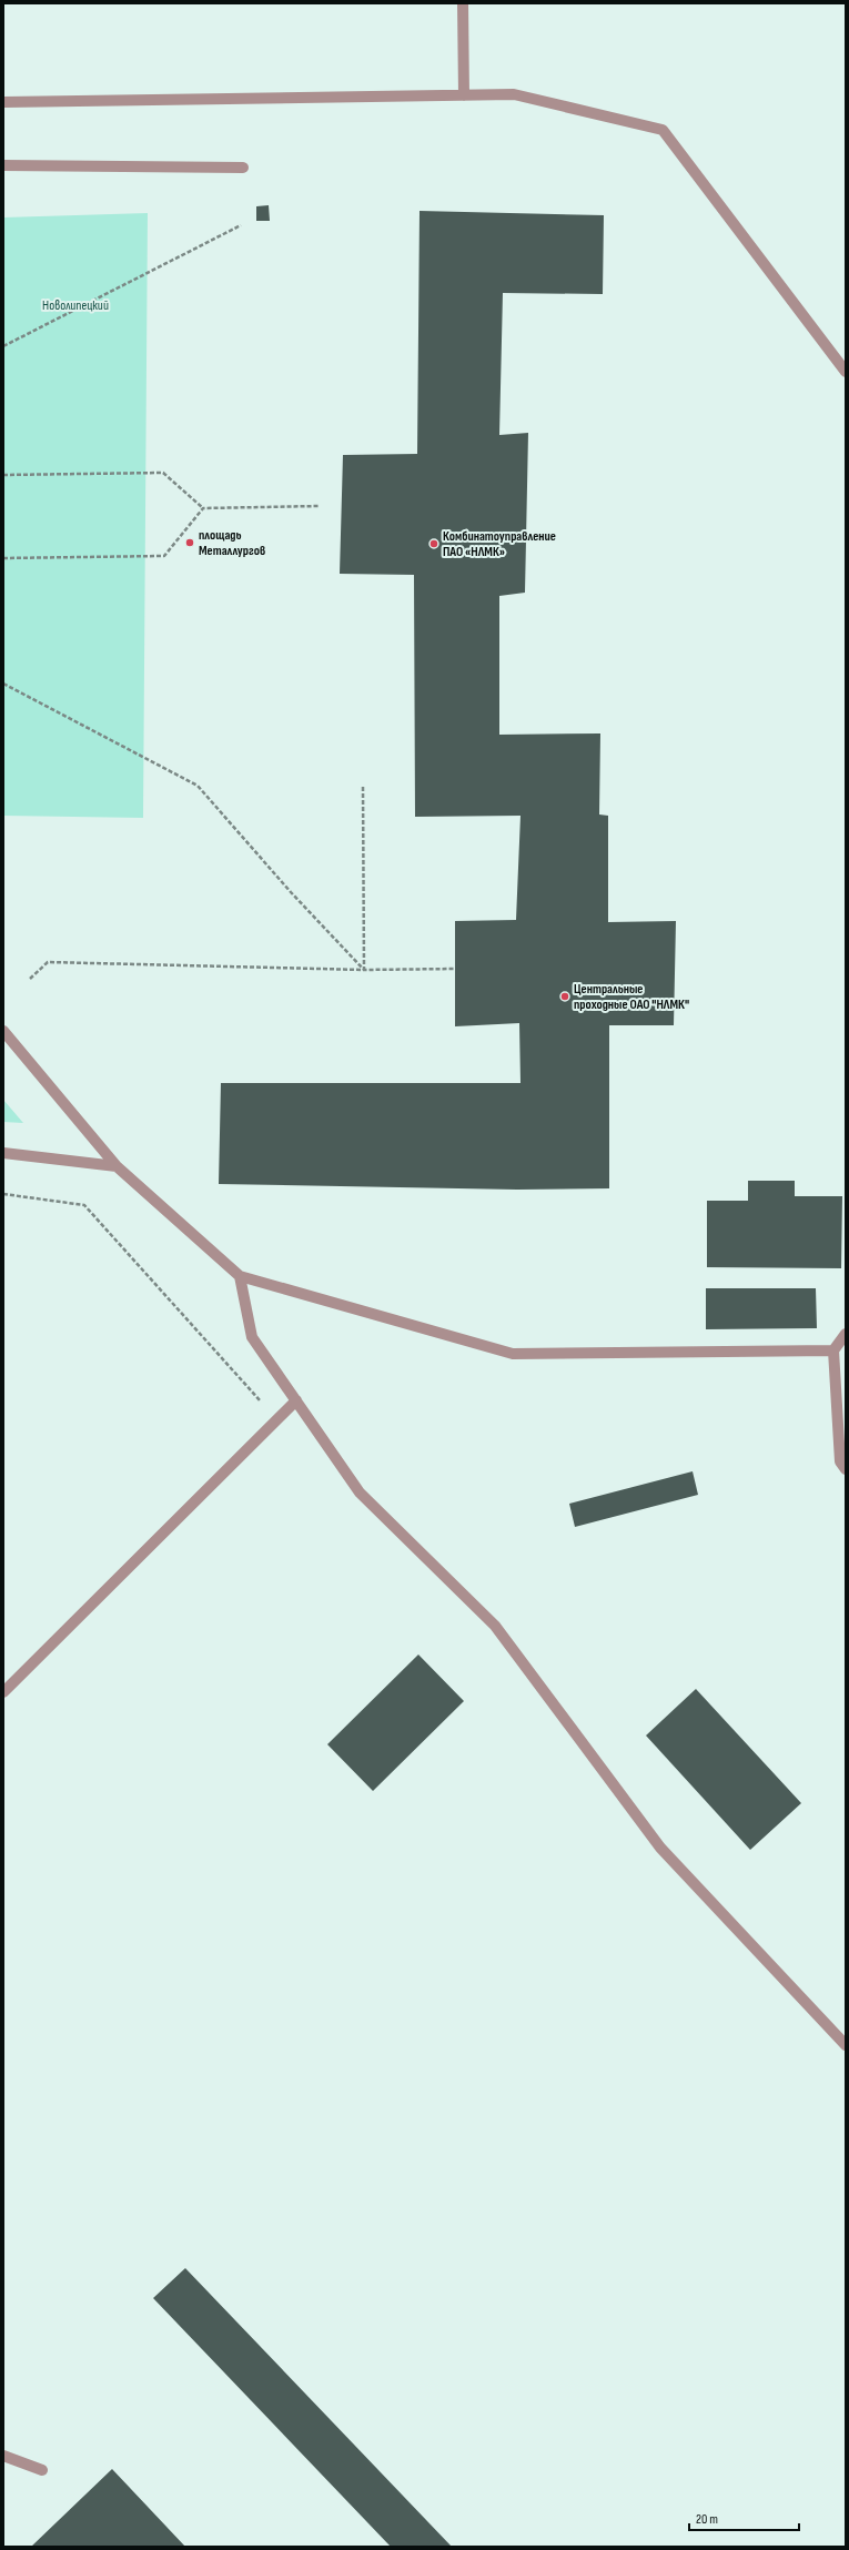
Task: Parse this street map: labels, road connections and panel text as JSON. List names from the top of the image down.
{
  "parks": ["Новолипецкий"],
  "places": ["площадь Металлургов", "Комбинатоуправление ПАО «НЛМК»", "Центральные проходные ОАО \"НЛМК\""],
  "scale_bar": "20 m"
}
